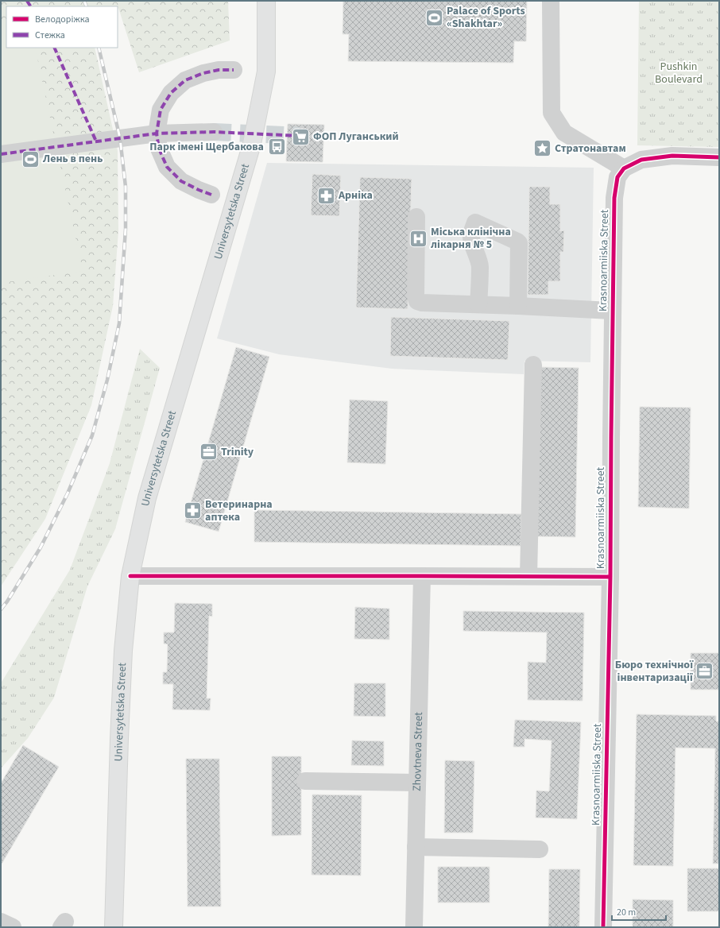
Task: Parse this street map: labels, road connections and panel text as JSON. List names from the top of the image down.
{
  "streets": {
    "main road": ["Universytetska Street"],
    "street": ["Krasnoarmiiska Street", "Zhovtneva Street"]
  },
  "parks": ["Pushkin Boulevard"],
  "places": {
    "sports": ["Palace of Sports «Shakhtar»", "Лень в пень"],
    "supermarket": ["ФОП Луганський"],
    "bus stop": ["Парк імені Щербакова"],
    "place": ["Стратонавтам"],
    "pharmacy": ["Арніка", "Ветеринарна аптека"],
    "hospital": ["Міська клінічна лікарня № 5"],
    "office": ["Trinity", "Бюро технічної інвентаризації"]
  },
  "legend": ["Велодоріжка", "Стежка"],
  "scale_bar": "20 m"
}
